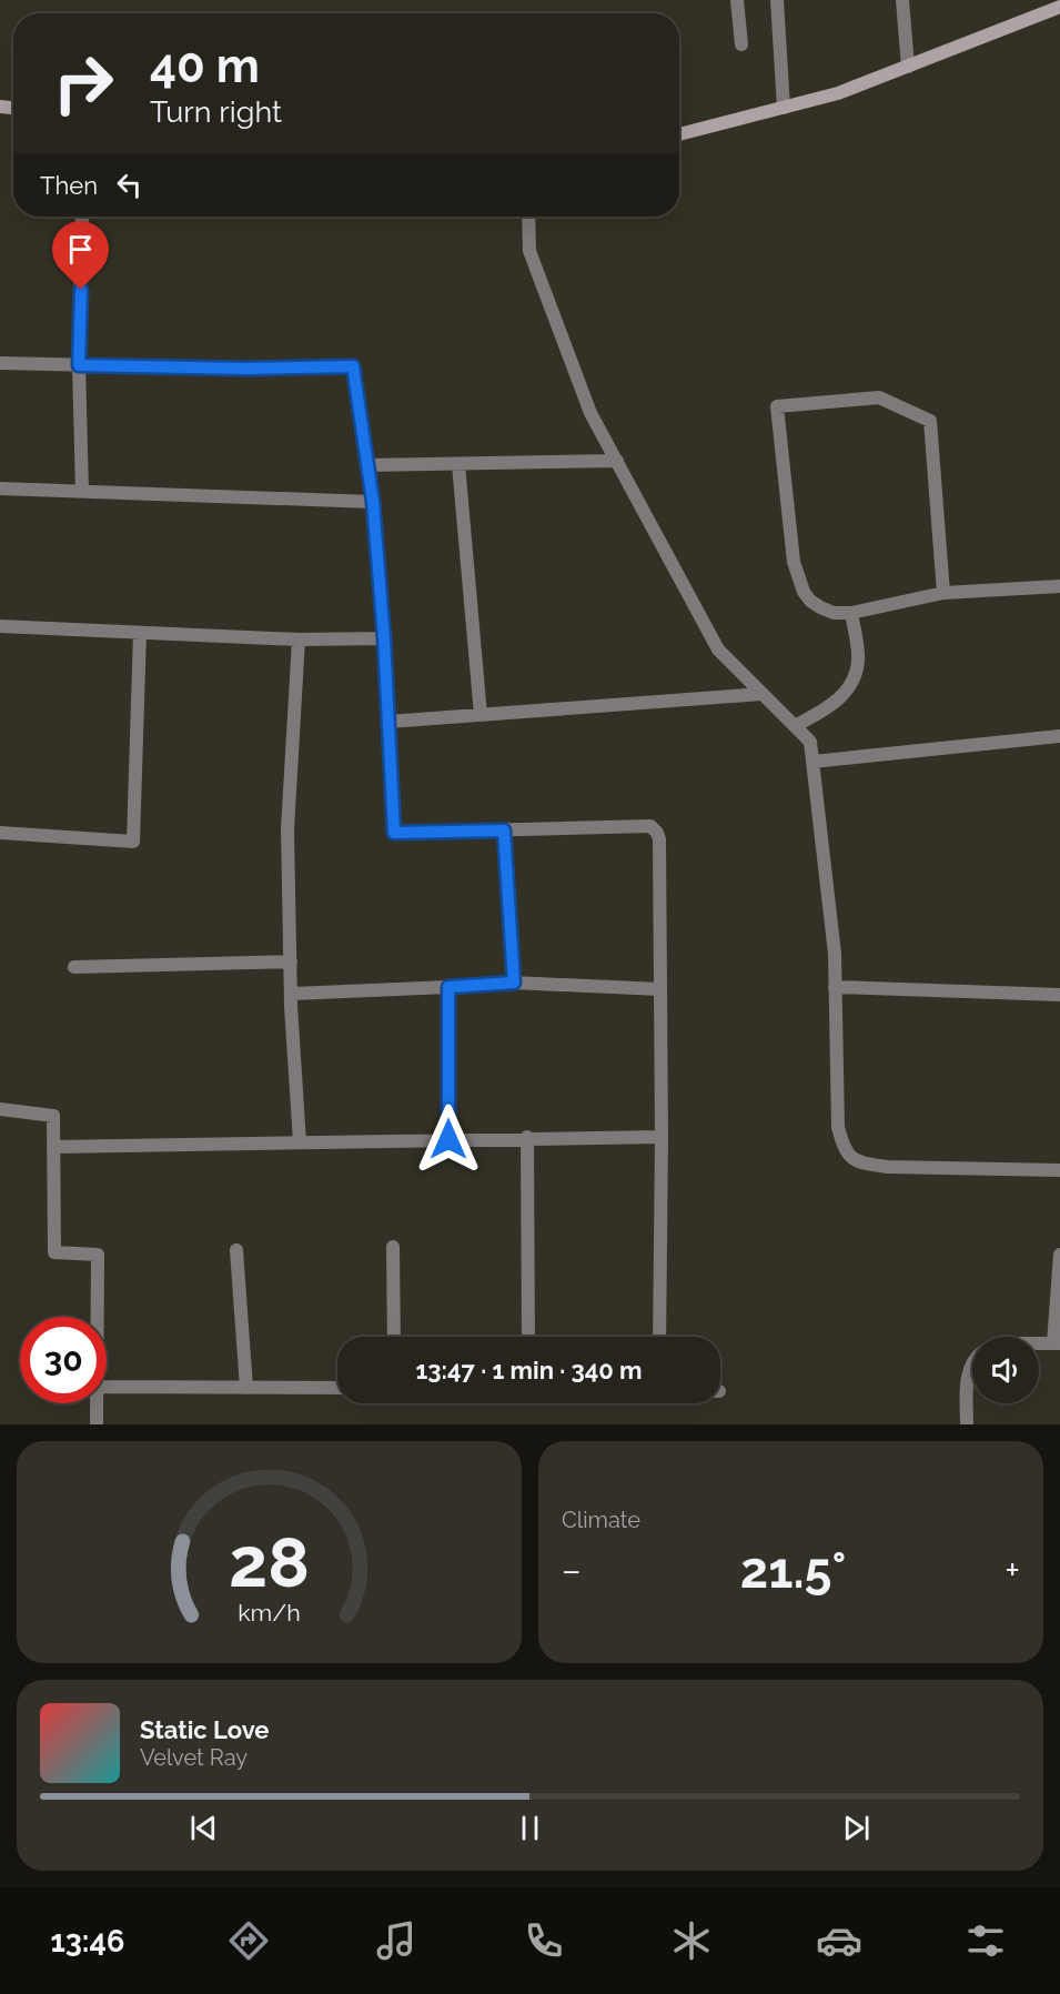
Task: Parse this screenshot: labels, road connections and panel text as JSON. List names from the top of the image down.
{
  "page": {
    "turn": ["40 m", "Turn right"],
    "then": "Then",
    "limit": "30",
    "trip": "13:47 · 1 min · 340 m",
    "tile": "Climate",
    "heat": ["−", "21.5°", "+"],
    "song": ["Static Love", "Velvet Ray"],
    "tabs": "13:46",
    "gauge": ["28", "km/h"]
  }
}
